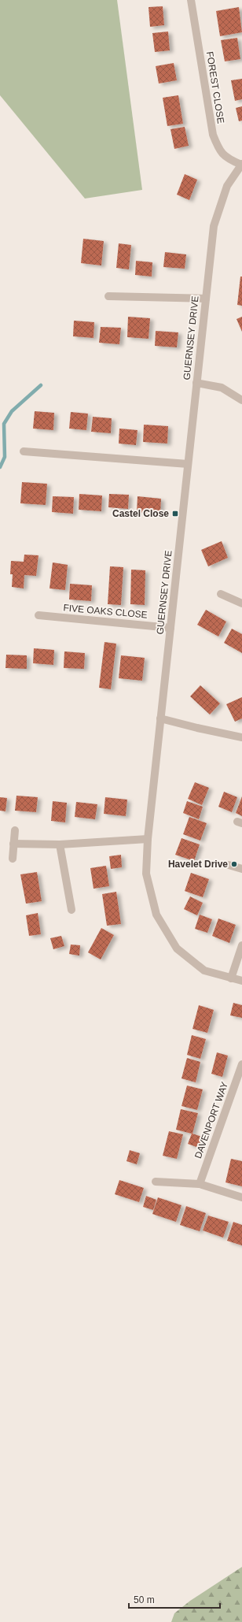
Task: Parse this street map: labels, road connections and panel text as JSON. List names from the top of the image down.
{
  "streets": {
    "street": [
      "FOREST CLOSE",
      "GUERNSEY DRIVE",
      "FIVE OAKS CLOSE",
      "DAVENPORT WAY"
    ]
  },
  "crossings": [
    ["FOREST CLOSE", "GUERNSEY DRIVE"],
    ["GUERNSEY DRIVE", "FIVE OAKS CLOSE"]
  ],
  "places": {
    "transit": ["Castel Close"],
    "other": ["Havelet Drive"]
  },
  "scale_bar": "50 m"
}
